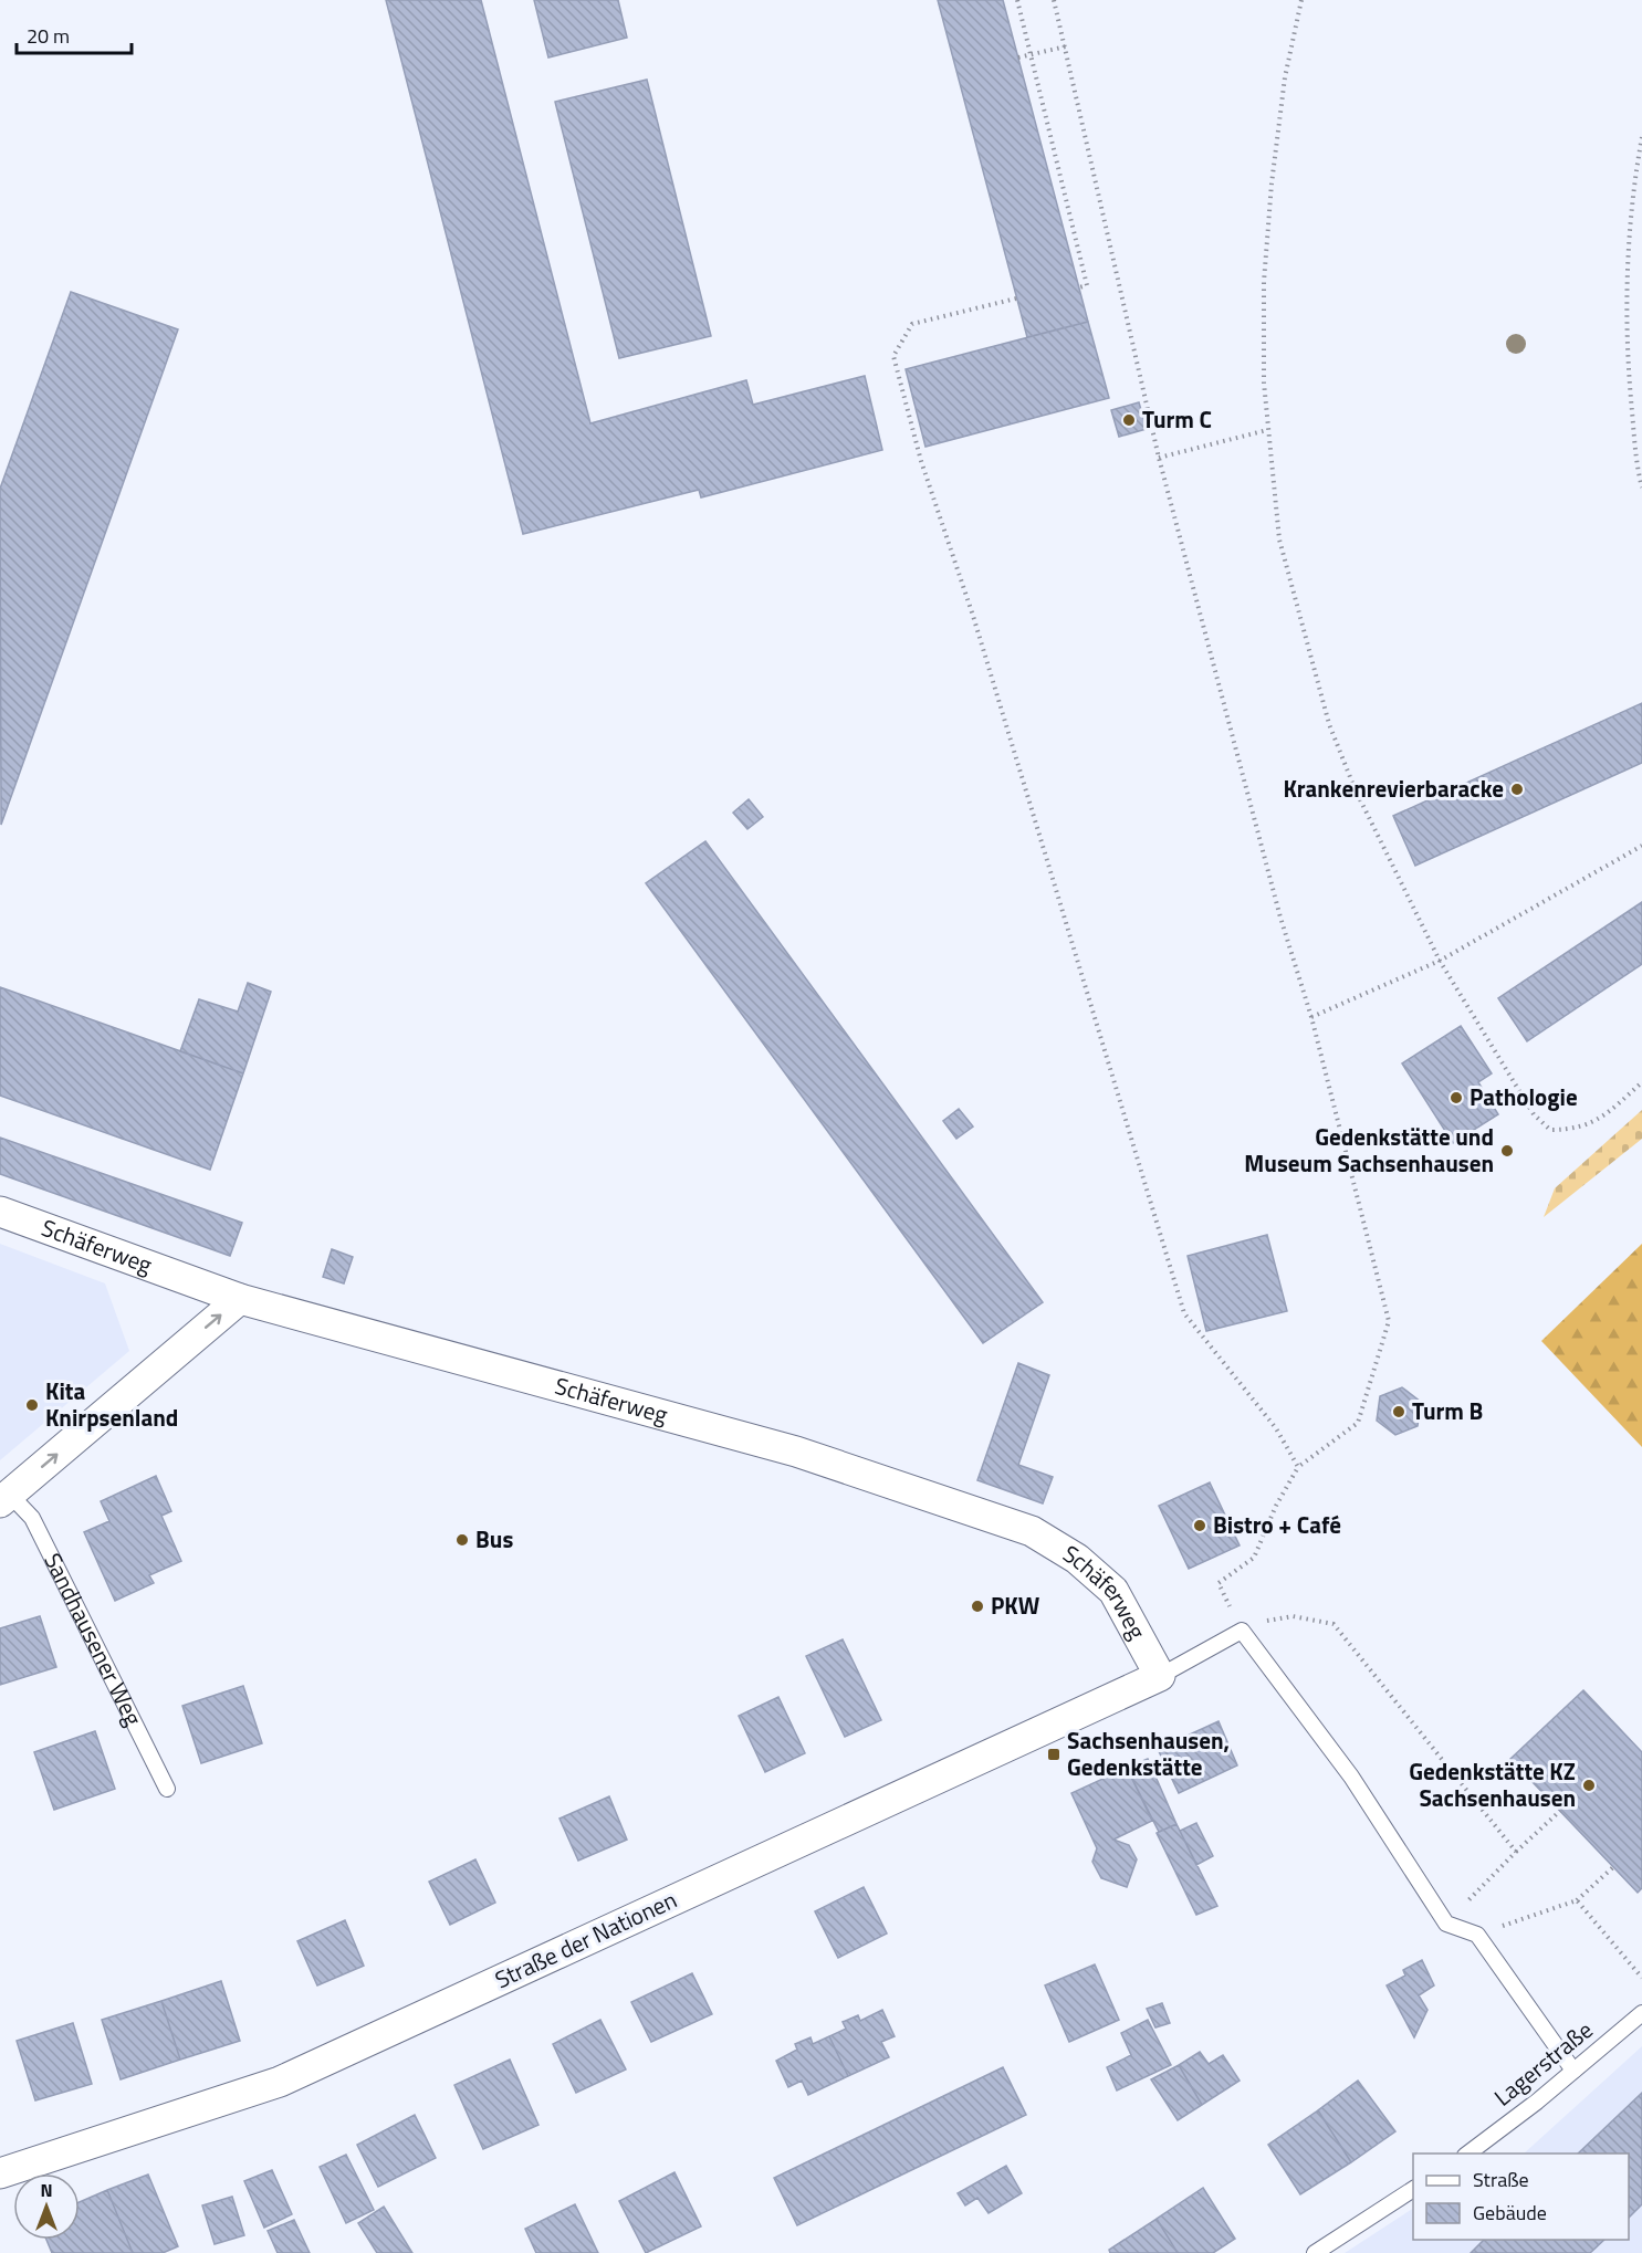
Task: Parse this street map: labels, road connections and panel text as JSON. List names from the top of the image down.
{
  "streets": {
    "street": ["Schäferweg", "Sandhausener Weg", "Straße der Nationen"],
    "lane": ["Lagerstraße"]
  },
  "crossings": [
    ["Schäferweg", "Sandhausener Weg"],
    ["Schäferweg", "Straße der Nationen"]
  ],
  "one_way": ["Sandhausener Weg"],
  "places": {
    "other": [
      "Turm C",
      "Krankenrevierbaracke",
      "Pathologie",
      "Gedenkstätte und Museum Sachsenhausen",
      "Kita Knirpsenland",
      "Turm B",
      "Bistro + Café",
      "Bus",
      "PKW",
      "Gedenkstätte KZ Sachsenhausen"
    ],
    "transit": ["Sachsenhausen, Gedenkstätte"]
  },
  "legend": ["Straße", "Gebäude"],
  "scale_bar": "20 m",
  "north": "top"
}
